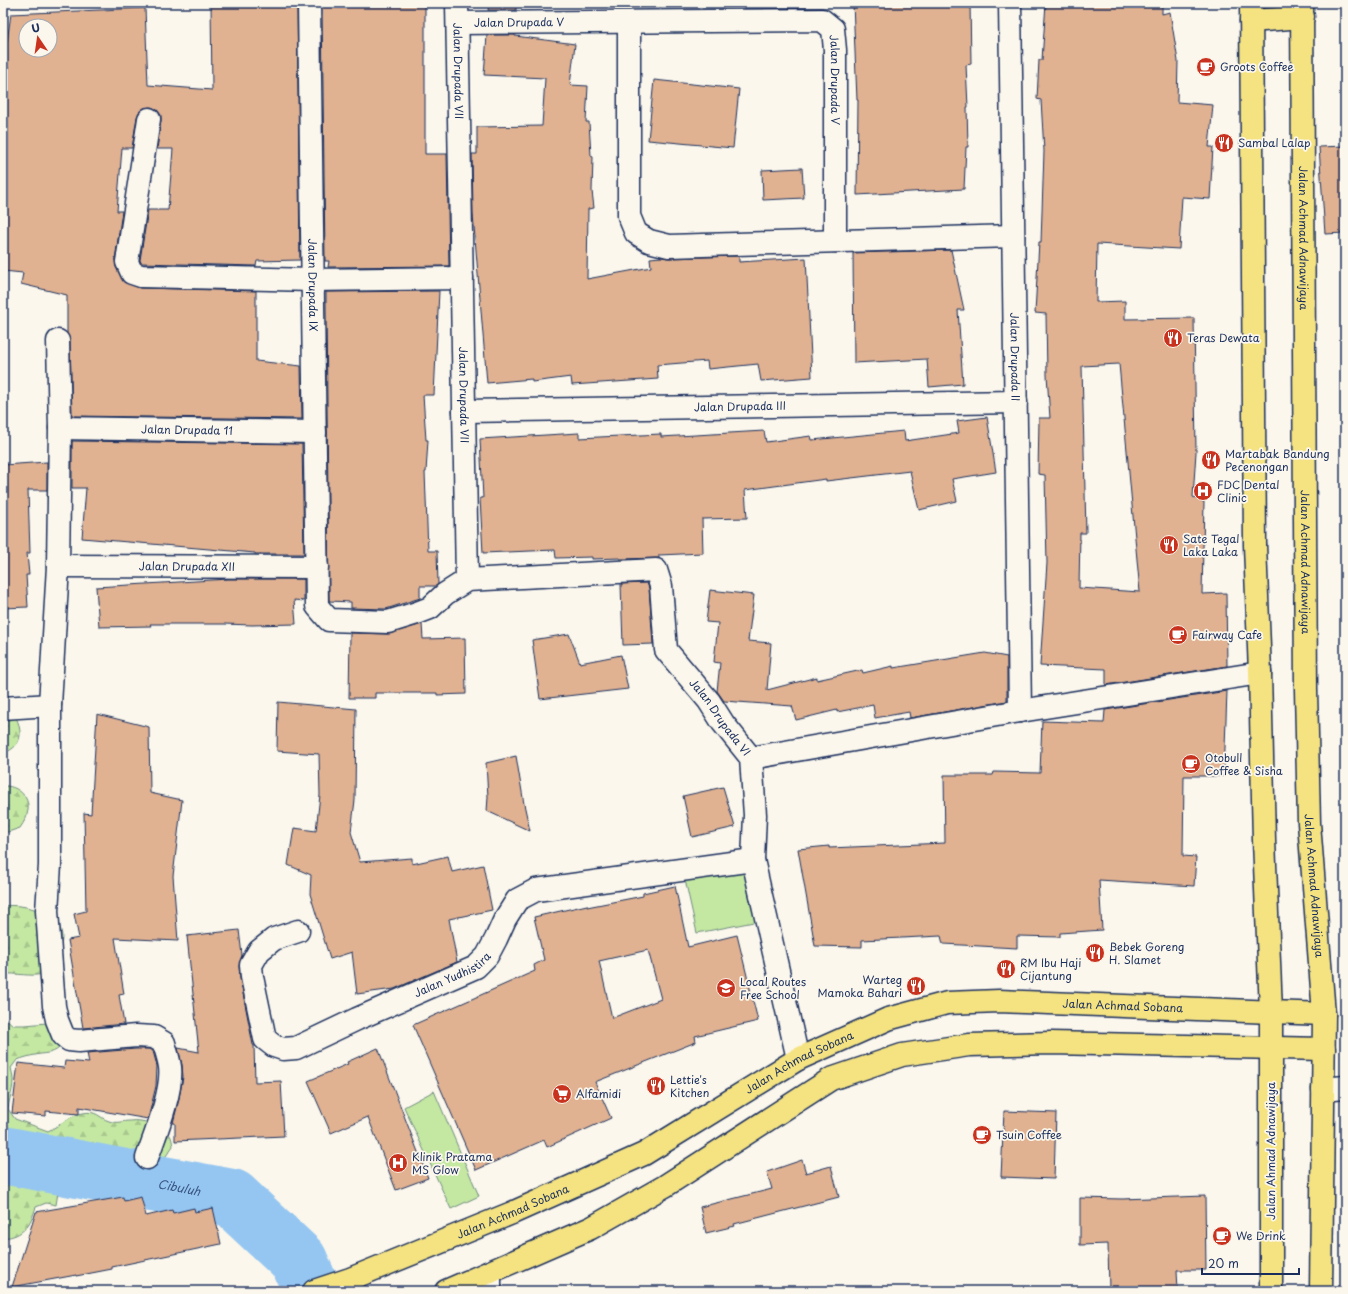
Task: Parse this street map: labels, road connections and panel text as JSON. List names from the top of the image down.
{
  "streets": {
    "main road": ["Jalan Achmad Adnawijaya", "Jalan Achmad Sobana", "Jalan Ahmad Adnawijaya"],
    "street": [
      "Jalan Drupada V",
      "Jalan Drupada VII",
      "Jalan Drupada IX",
      "Jalan Drupada II",
      "Jalan Drupada III",
      "Jalan Drupada 11",
      "Jalan Drupada XII",
      "Jalan Drupada VI",
      "Jalan Yudhistira"
    ]
  },
  "crossings": [
    ["Jalan Drupada V", "Jalan Drupada VII"],
    ["Jalan Drupada VII", "Jalan Drupada III"],
    ["Jalan Drupada VII", "Jalan Drupada VI"],
    ["Jalan Achmad Adnawijaya", "Jalan Achmad Sobana"],
    ["Jalan Drupada IX", "Jalan Drupada 11"],
    ["Jalan Drupada IX", "Jalan Drupada XII"],
    ["Jalan Drupada II", "Jalan Drupada III"],
    ["Jalan Drupada VI", "Jalan Yudhistira"],
    ["Jalan Drupada VI", "Jalan Achmad Sobana"],
    ["Jalan Achmad Sobana", "Jalan Ahmad Adnawijaya"]
  ],
  "water": ["Cibuluh"],
  "places": {
    "cafe": [
      "Groots Coffee",
      "Fairway Cafe",
      "Otobull Coffee & Sisha",
      "Tsuin Coffee",
      "We Drink"
    ],
    "restaurant": [
      "Sambal Lalap",
      "Teras Dewata",
      "Martabak Bandung Pecenongan",
      "Sate Tegal Laka Laka",
      "Bebek Goreng H. Slamet",
      "RM Ibu Haji Cijantung",
      "Warteg Mamoka Bahari",
      "Lettie's Kitchen"
    ],
    "hospital": ["FDC Dental Clinic", "Klinik Pratama MS Glow"],
    "school or university": ["Local Routes Free School"],
    "supermarket": ["Alfamidi"]
  },
  "scale_bar": "20 m",
  "north": "top"
}
